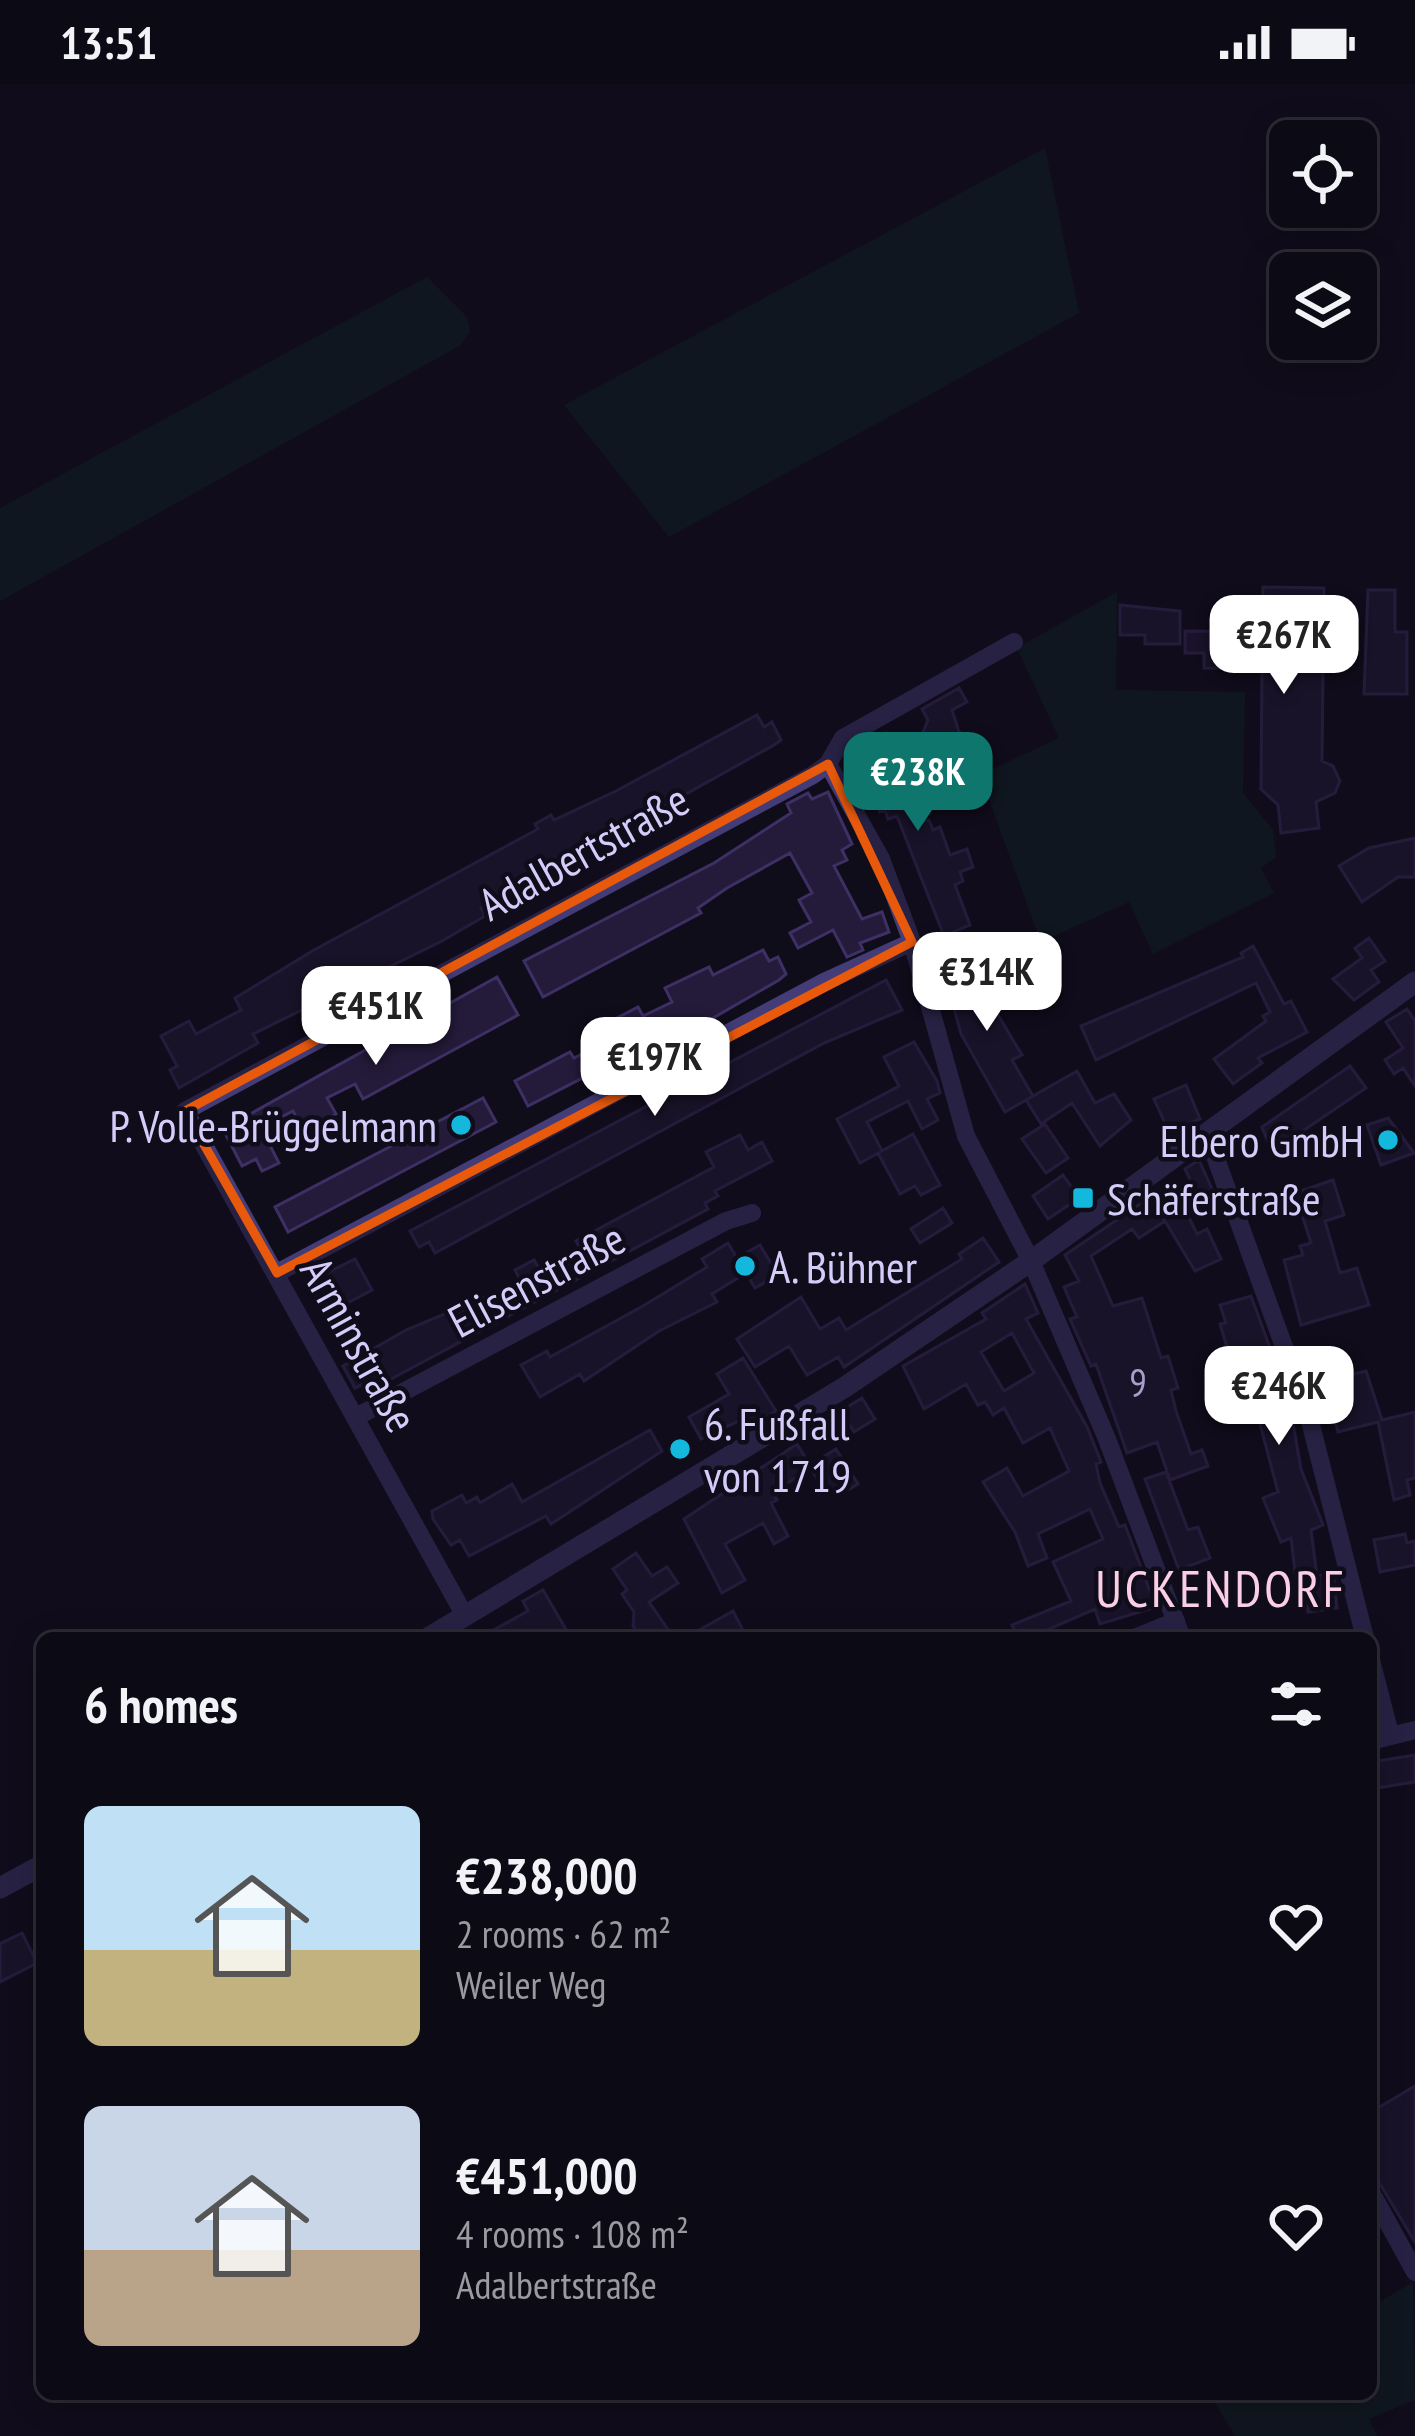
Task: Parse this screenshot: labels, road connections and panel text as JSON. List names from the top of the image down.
{
  "streets": {
    "street": ["Adalbertstraße", "Elisenstraße", "Arminstraße"]
  },
  "crossings": [
    ["Adalbertstraße", "Arminstraße"],
    ["Elisenstraße", "Arminstraße"]
  ],
  "districts": ["UCKENDORF"],
  "places": {
    "other": [
      "P. Volle-Brüggelmann",
      "Elbero GmbH",
      "A. Bühner",
      "6. Fußfall von 1719"
    ],
    "transit": ["Schäferstraße"]
  },
  "house_numbers": ["9"],
  "page": {
    "status": "13:51",
    "price": [
      "€267K",
      "€238K",
      "€314K",
      "€451K",
      "€197K",
      "€246K"
    ],
    "heading": "6 homes",
    "list": [
      {
        "name": "€238,000",
        "note": "2 rooms · 62 m² · Weiler Weg"
      },
      {
        "name": "€451,000",
        "note": "4 rooms · 108 m² · Adalbertstraße"
      }
    ]
  }
}
